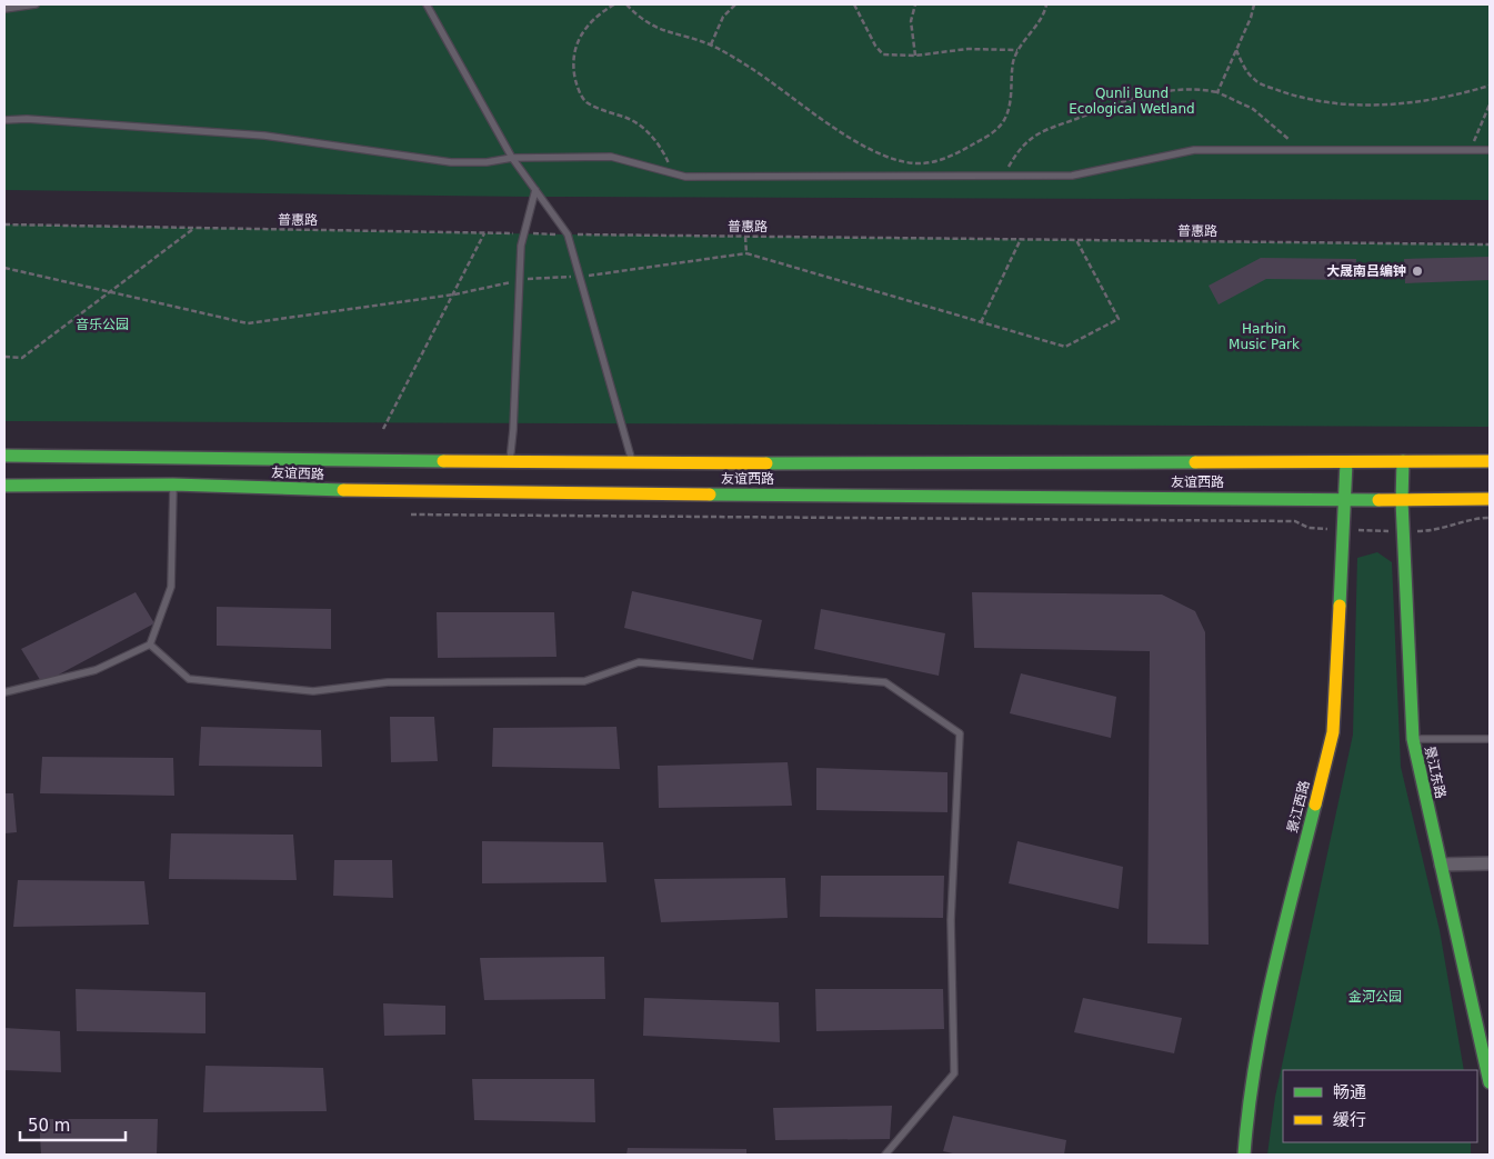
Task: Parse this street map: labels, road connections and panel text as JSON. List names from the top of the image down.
{
  "streets": {
    "main road": ["友谊西路", "景江东路", "景江西路"],
    "path": ["普惠路"]
  },
  "crossings": [
    ["友谊西路", "景江东路"],
    ["友谊西路", "景江西路"]
  ],
  "parks": [
    "Qunli Bund Ecological Wetland",
    "音乐公园",
    "Harbin Music Park",
    "金河公园"
  ],
  "places": ["大晟南吕编钟"],
  "legend": ["畅通", "缓行"],
  "scale_bar": "50 m"
}
